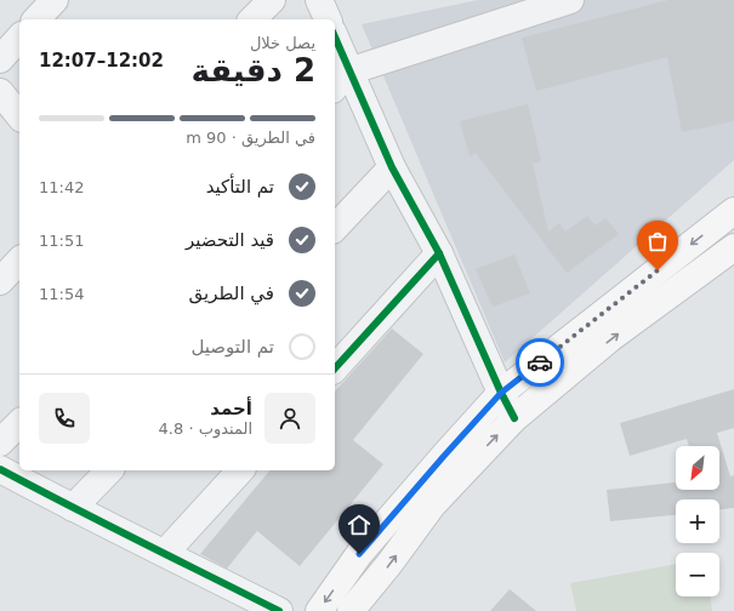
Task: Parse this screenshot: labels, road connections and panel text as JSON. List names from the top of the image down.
{
  "north": "bottom left",
  "page": {
    "heading": ["2 دقيقة", "يصل خلال", "12:02–12:07"],
    "panel": ["أحمد", "المندوب · 4.8"],
    "bar": "في الطريق · 90 m",
    "list": [
      ["تم التأكيد", "11:42"],
      ["قيد التحضير", "11:51"],
      ["في الطريق", "11:54"],
      "تم التوصيل"
    ],
    "map_buttons": ["+", "−"]
  }
}
